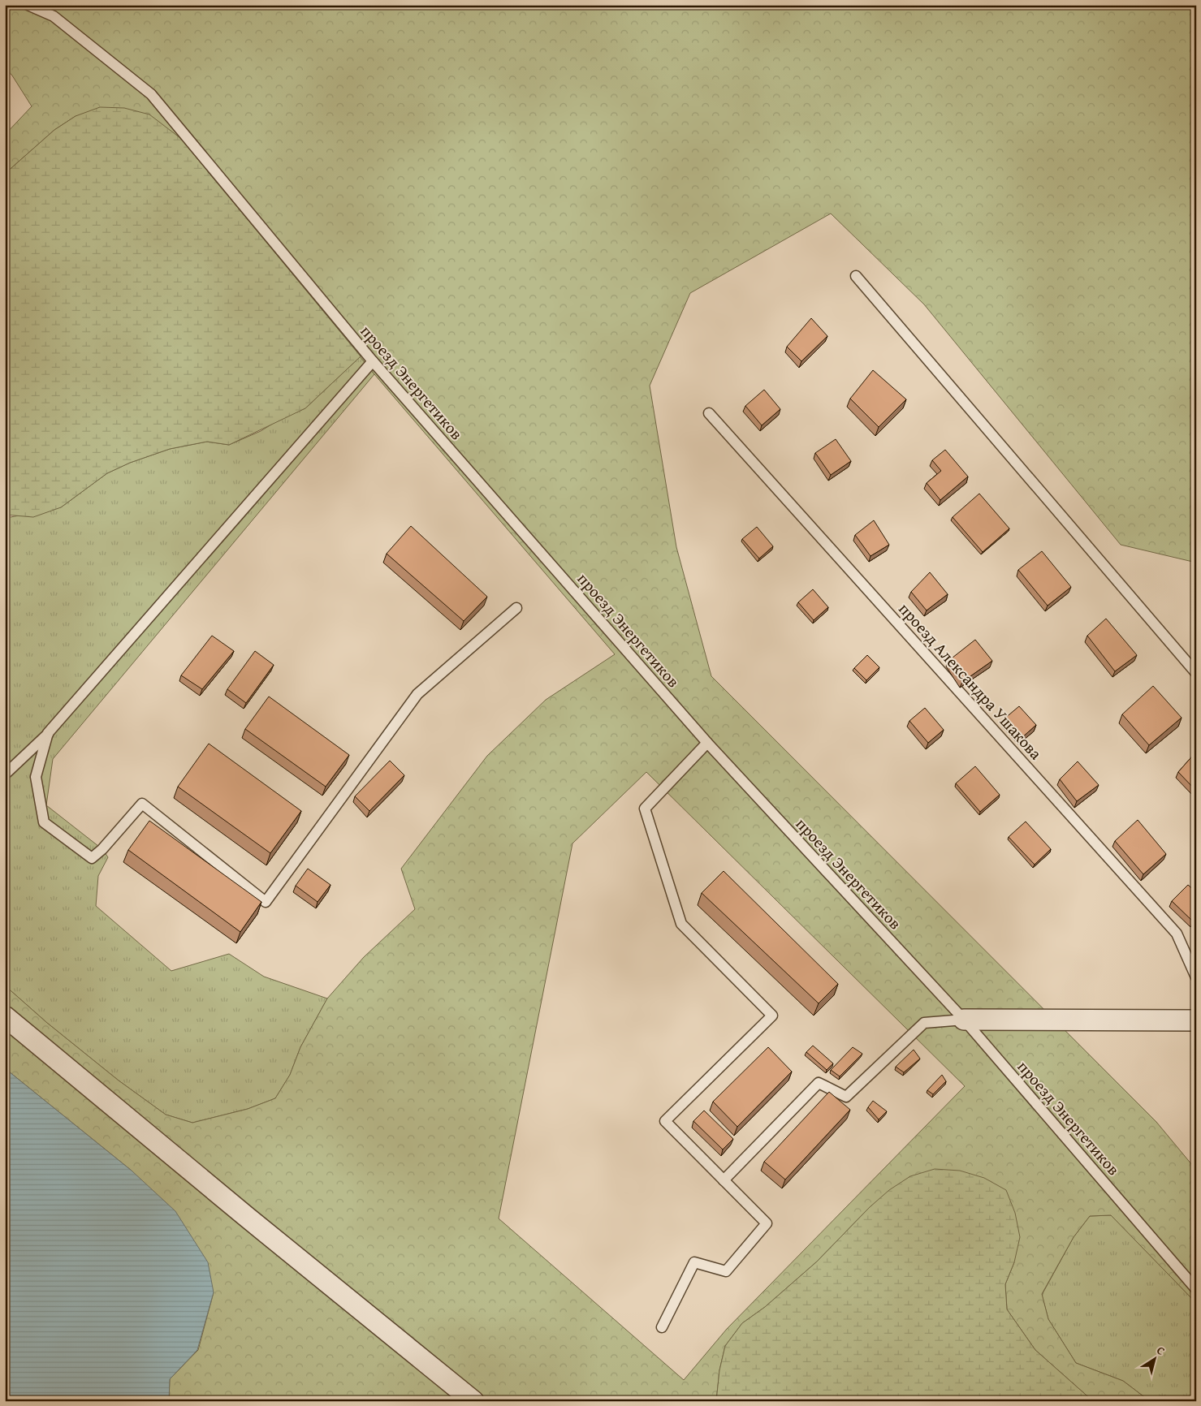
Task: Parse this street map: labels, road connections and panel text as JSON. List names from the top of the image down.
{
  "streets": {
    "lane": ["проезд Энергетиков", "проезд Александра Ушакова"]
  },
  "north": "top right"
}
